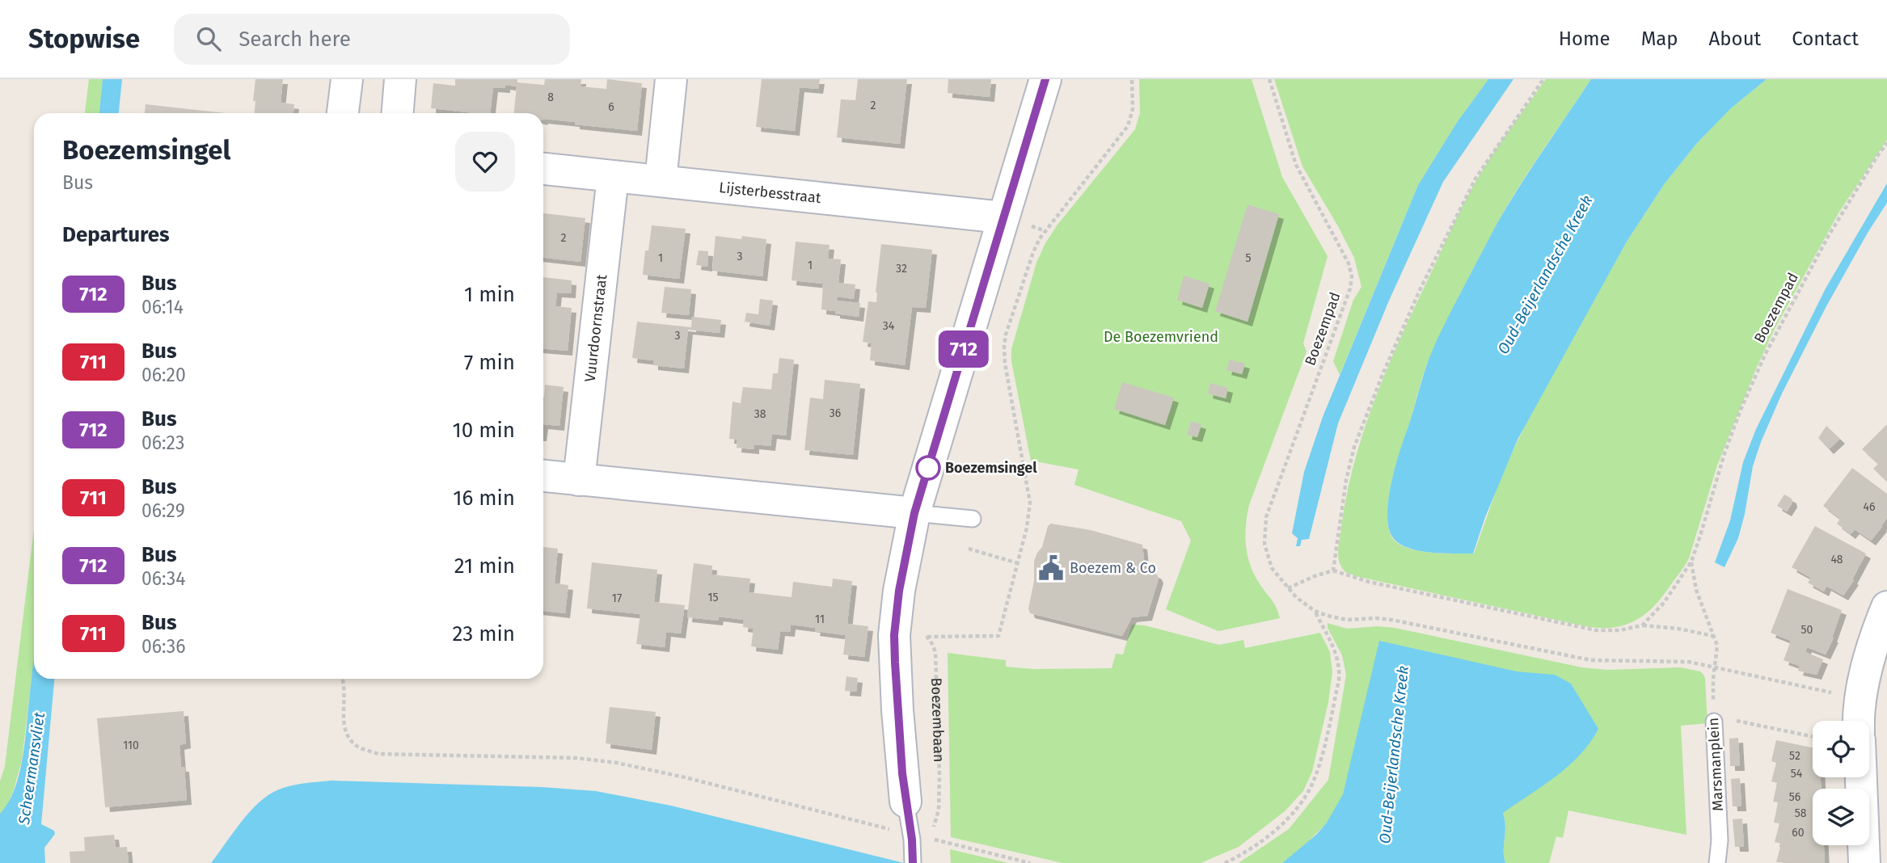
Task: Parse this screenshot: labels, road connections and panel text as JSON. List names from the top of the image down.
{
  "streets": {
    "street": ["Lijsterbesstraat", "Vuurdoornstraat"],
    "lane": ["Marsmanplein"],
    "path": ["Boezempad", "Boezembaan"]
  },
  "crossings": [
    ["Lijsterbesstraat", "Vuurdoornstraat"],
    ["Boezempad", "Marsmanplein"]
  ],
  "water": ["Oud-Beijerlandsche Kreek", "Scheermansvliet"],
  "parks": ["De Boezemvriend"],
  "places": {
    "other": ["Boezemsingel"],
    "public building": ["Boezem & Co"]
  },
  "lines": ["bus line 712"],
  "house_numbers": [
    "8",
    "2",
    "6",
    "2",
    "3",
    "1",
    "5",
    "1",
    "32",
    "34",
    "3",
    "36",
    "38",
    "46",
    "48",
    "15",
    "17",
    "11",
    "50",
    "110",
    "52",
    "54",
    "56",
    "58",
    "60"
  ],
  "page": {
    "header": "Stopwise",
    "search": "Search here",
    "nav": [
      "Home",
      "Map",
      "About",
      "Contact"
    ],
    "on_map": "712",
    "heading": [
      ["Boezemsingel", "Bus"],
      "Departures"
    ],
    "list": [
      {
        "mark": "712",
        "name": "Bus",
        "note": "06:14",
        "value": "1 min"
      },
      {
        "mark": "711",
        "name": "Bus",
        "note": "06:20",
        "value": "7 min"
      },
      {
        "mark": "712",
        "name": "Bus",
        "note": "06:23",
        "value": "10 min"
      },
      {
        "mark": "711",
        "name": "Bus",
        "note": "06:29",
        "value": "16 min"
      },
      {
        "mark": "712",
        "name": "Bus",
        "note": "06:34",
        "value": "21 min"
      },
      {
        "mark": "711",
        "name": "Bus",
        "note": "06:36",
        "value": "23 min"
      }
    ]
  }
}
